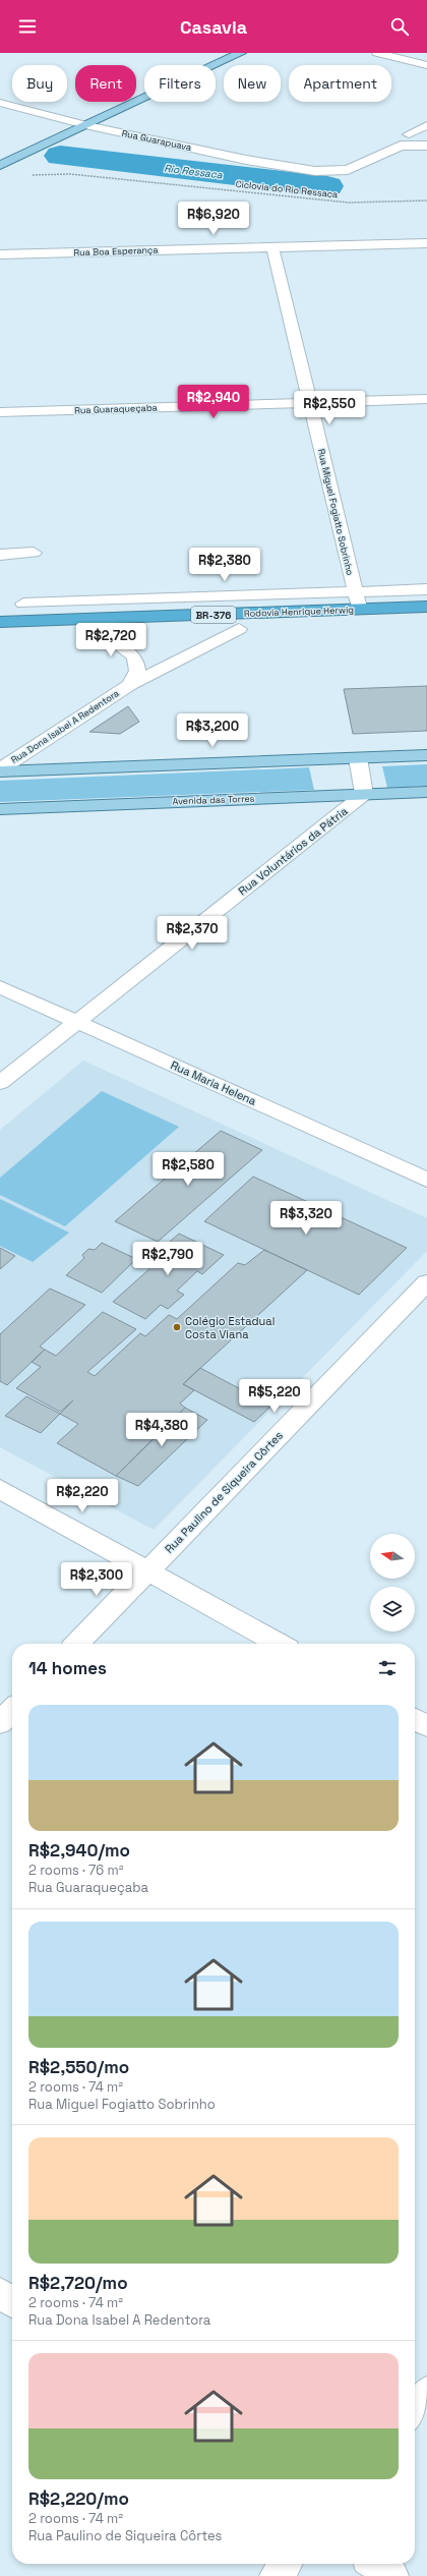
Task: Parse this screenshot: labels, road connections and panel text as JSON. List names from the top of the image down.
{
  "streets": {
    "highway": ["Rodovia Henrique Herwig", "BR-376"],
    "main road": ["Avenida das Torres"],
    "street": [
      "Rua Guarapuava",
      "Rua Boa Esperança",
      "Rua Guaraqueçaba",
      "Rua Miguel Fogiatto Sobrinho",
      "Rua Dona Isabel A Redentora",
      "Rua Voluntários da Pátria",
      "Rua Maria Helena",
      "Rua Paulino de Siqueira Côrtes"
    ],
    "path": ["Ciclovia do Rio Ressaca"]
  },
  "crossings": [
    ["Rua Boa Esperança", "Rua Miguel Fogiatto Sobrinho"],
    ["Rua Guaraqueçaba", "Rua Miguel Fogiatto Sobrinho"],
    ["Rua Miguel Fogiatto Sobrinho", "Rodovia Henrique Herwig"],
    ["Rodovia Henrique Herwig", "Rua Dona Isabel A Redentora"],
    ["Avenida das Torres", "Rua Voluntários da Pátria"],
    ["Rua Voluntários da Pátria", "Rua Maria Helena"]
  ],
  "water": ["Rio Ressaca"],
  "places": ["Colégio Estadual Costa Viana"],
  "north": "left",
  "page": {
    "header": "Casavia",
    "chip": [
      "Buy",
      "Rent",
      "Filters",
      "New",
      "Apartment"
    ],
    "price": [
      "R$6,920",
      "R$2,940",
      "R$2,550",
      "R$2,380",
      "R$2,720",
      "R$3,200",
      "R$2,370",
      "R$2,580",
      "R$3,320",
      "R$2,790",
      "R$5,220",
      "R$4,380",
      "R$2,220",
      "R$2,300"
    ],
    "heading": "14 homes",
    "list": [
      {
        "name": "R$2,940/mo",
        "note": "2 rooms · 76 m² · Rua Guaraqueçaba"
      },
      {
        "name": "R$2,550/mo",
        "note": "2 rooms · 74 m² · Rua Miguel Fogiatto Sobrinho"
      },
      {
        "name": "R$2,720/mo",
        "note": "2 rooms · 74 m² · Rua Dona Isabel A Redentora"
      },
      {
        "name": "R$2,220/mo",
        "note": "2 rooms · 74 m² · Rua Paulino de Siqueira Côrtes"
      }
    ]
  }
}
